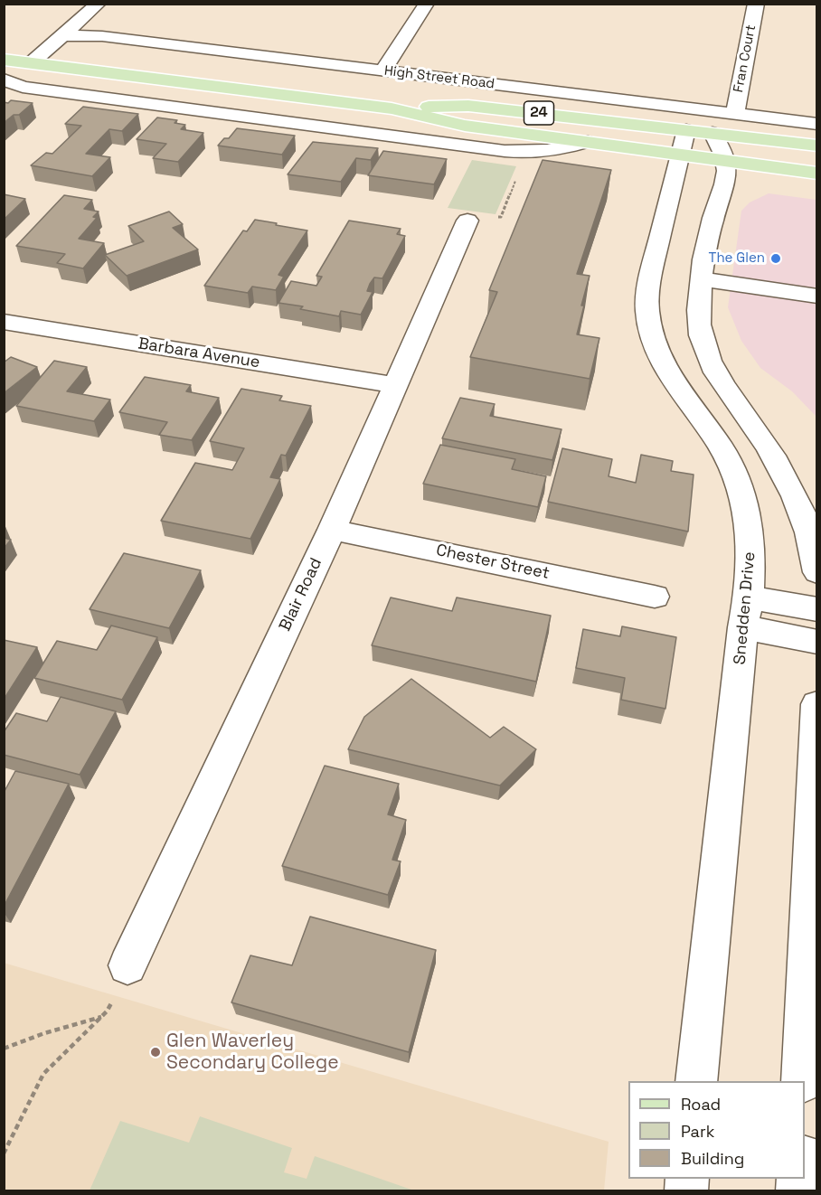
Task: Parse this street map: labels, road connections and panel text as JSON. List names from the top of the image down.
{
  "streets": {
    "main road": ["High Street Road", "24"],
    "street": [
      "Fran Court",
      "Barbara Avenue",
      "Chester Street",
      "Blair Road",
      "Snedden Drive"
    ]
  },
  "crossings": [
    ["Fran Court", "High Street Road"],
    ["High Street Road", "Snedden Drive"],
    ["Barbara Avenue", "Blair Road"],
    ["Chester Street", "Blair Road"]
  ],
  "places": ["The Glen", "Glen Waverley Secondary College"],
  "legend": ["Road", "Park", "Building"]
}
